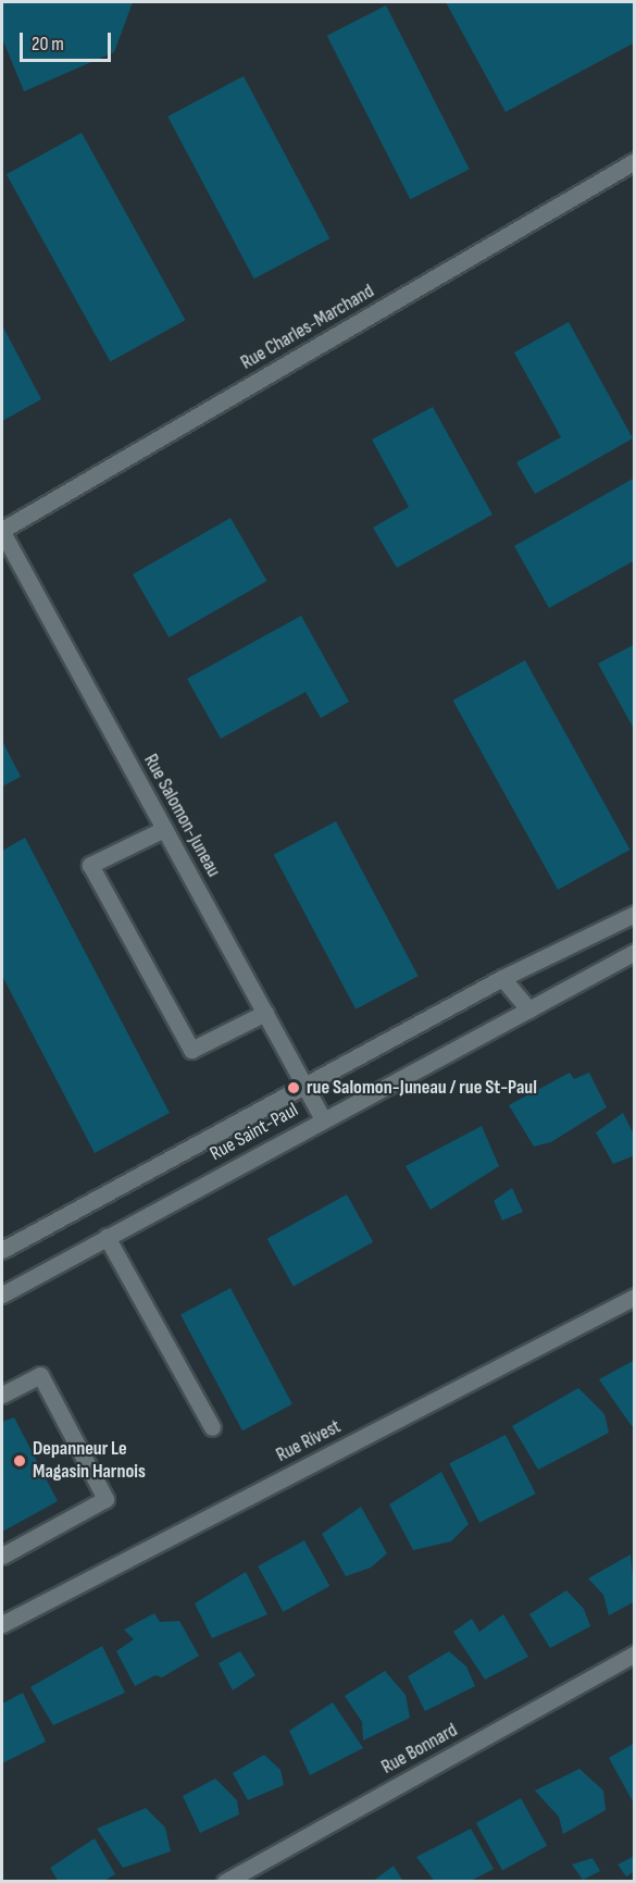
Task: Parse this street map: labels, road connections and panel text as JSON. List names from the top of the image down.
{
  "streets": {
    "street": [
      "Rue Charles-Marchand",
      "Rue Salomon-Juneau",
      "Rue Saint-Paul",
      "Rue Rivest",
      "Rue Bonnard"
    ]
  },
  "crossings": [
    ["Rue Charles-Marchand", "Rue Salomon-Juneau"],
    ["Rue Salomon-Juneau", "Rue Saint-Paul"]
  ],
  "places": ["rue Salomon-Juneau / rue St-Paul", "Depanneur Le Magasin Harnois"],
  "scale_bar": "20 m"
}
